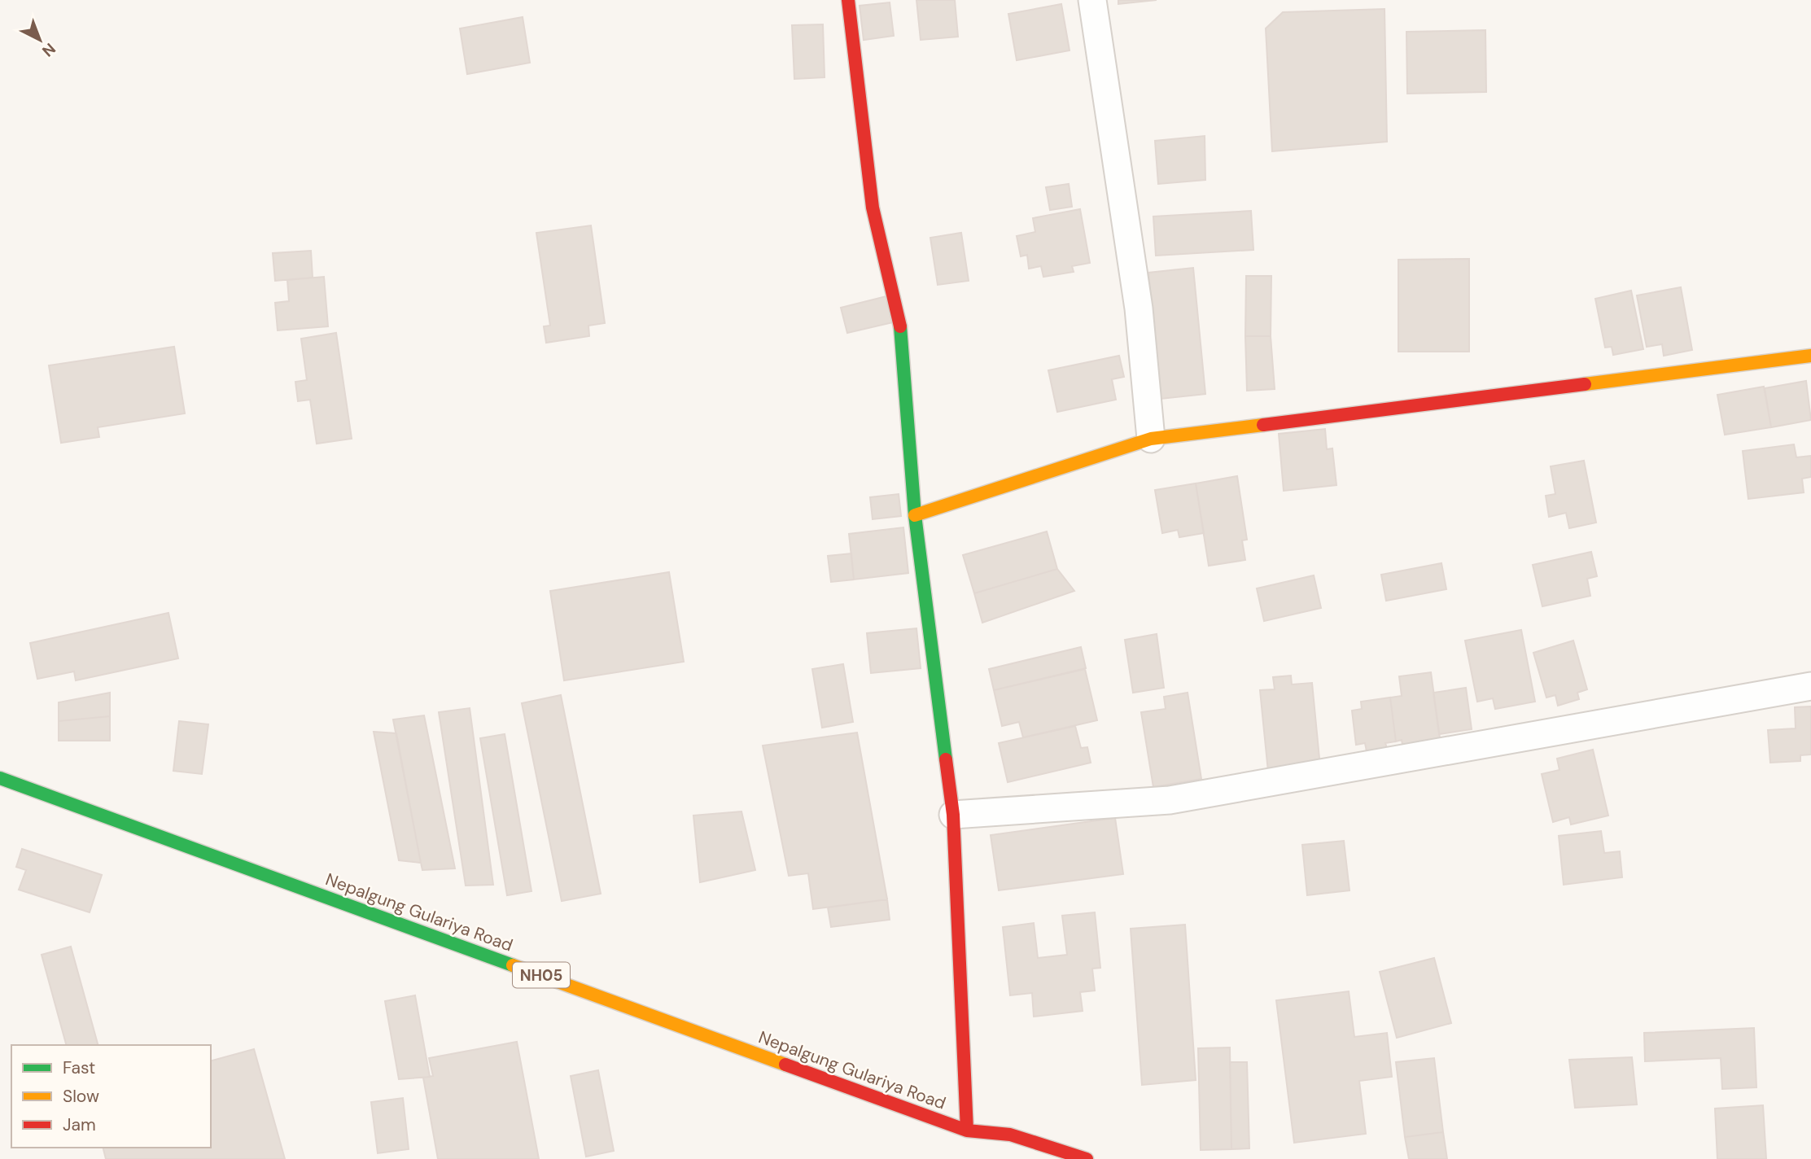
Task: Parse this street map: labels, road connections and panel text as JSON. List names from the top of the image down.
{
  "streets": {
    "street": ["Nepalgung Gulariya Road", "NH05"]
  },
  "legend": ["Fast", "Slow", "Jam"],
  "north": "bottom right"
}
